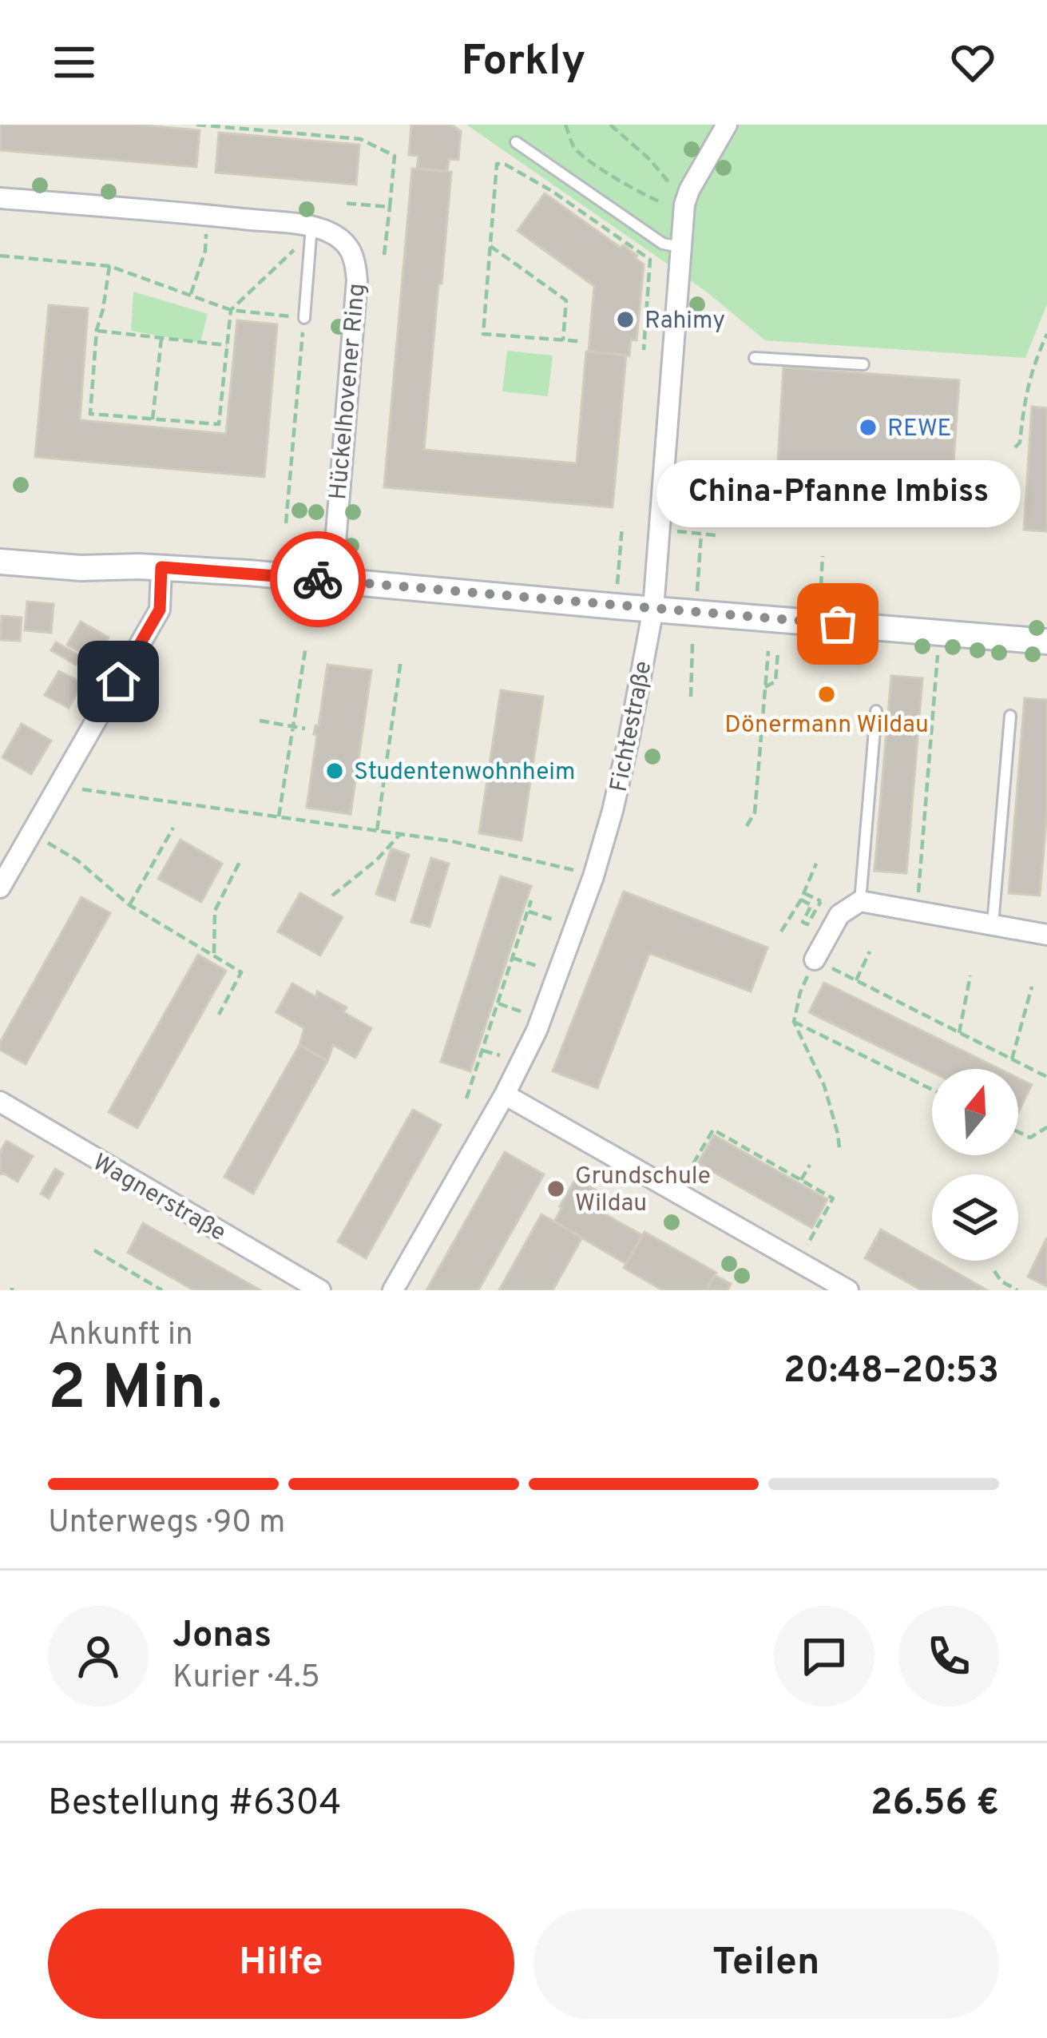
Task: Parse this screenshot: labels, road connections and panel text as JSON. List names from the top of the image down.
{
  "streets": {
    "street": ["Hückelhovener Ring", "Fichtestraße", "Wagnerstraße"]
  },
  "places": [
    "Rahimy",
    "REWE",
    "China-Pfanne Imbiss",
    "Dönermann Wildau",
    "Studentenwohnheim",
    "Grundschule Wildau"
  ],
  "north": "top",
  "page": {
    "header": "Forkly",
    "bubble": "China-Pfanne Imbiss",
    "heading": ["2 Min.", "Ankunft in", "20:48–20:53"],
    "panel": [
      "Jonas",
      "Kurier · 4.5",
      "Bestellung #6304",
      "26.56 €"
    ],
    "bar": "Unterwegs · 90 m",
    "buttons": ["Hilfe", "Teilen"]
  }
}
